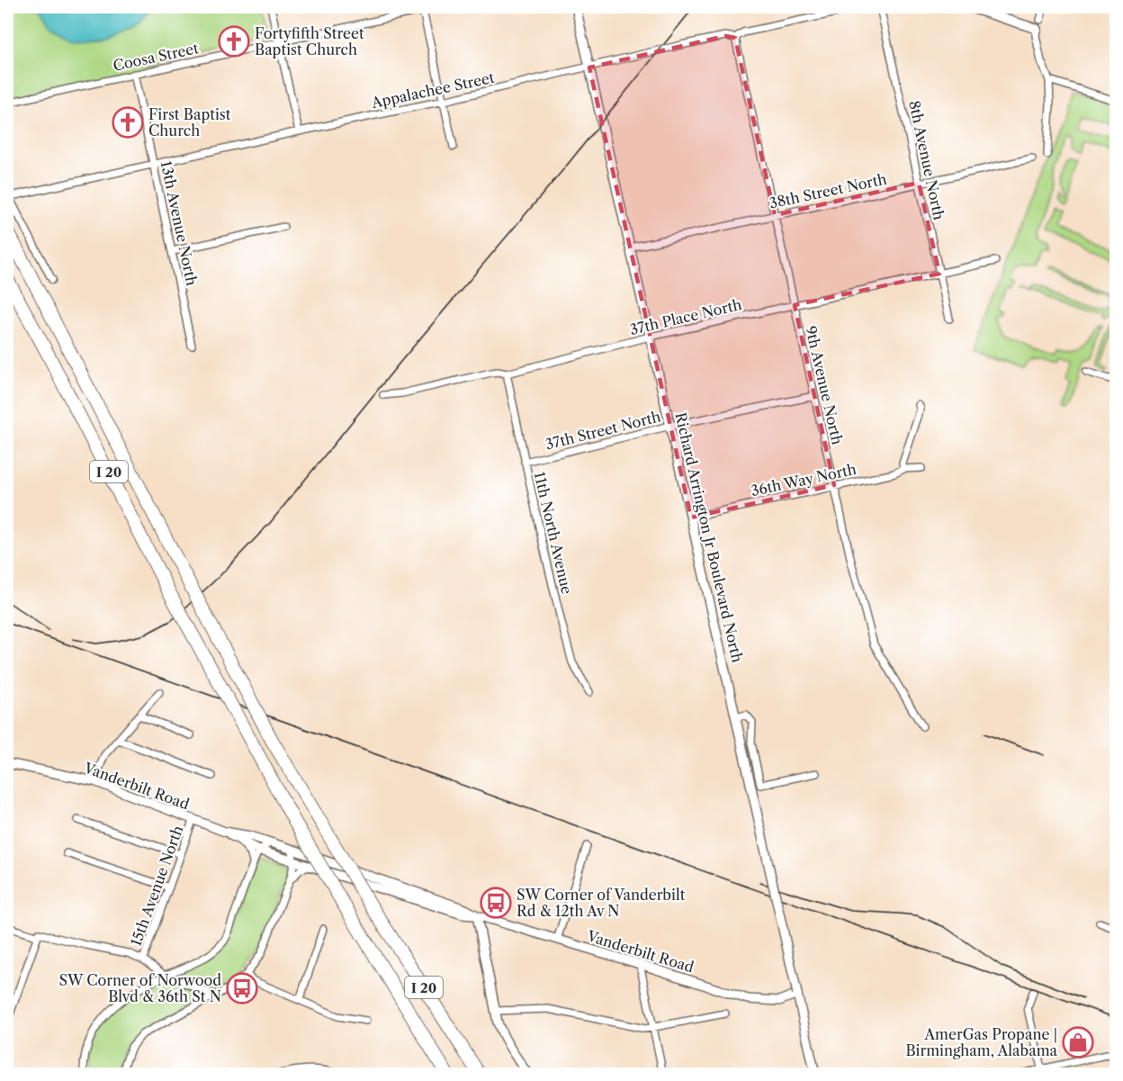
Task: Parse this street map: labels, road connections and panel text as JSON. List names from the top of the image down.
{
  "streets": {
    "highway": ["I 20"],
    "street": [
      "Coosa Street",
      "Appalachee Street",
      "8th Avenue North",
      "38th Street North",
      "13th Avenue North",
      "37th Place North",
      "9th Avenue North",
      "37th Street North",
      "36th Way North",
      "11th North Avenue",
      "Richard Arrington Jr Boulevard North",
      "Vanderbilt Road",
      "15th Avenue North"
    ]
  },
  "crossings": [
    ["Coosa Street", "13th Avenue North"],
    ["Appalachee Street", "13th Avenue North"],
    ["Appalachee Street", "9th Avenue North"],
    ["Appalachee Street", "Richard Arrington Jr Boulevard North"],
    ["8th Avenue North", "38th Street North"],
    ["8th Avenue North", "37th Place North"],
    ["38th Street North", "9th Avenue North"],
    ["38th Street North", "Richard Arrington Jr Boulevard North"],
    ["37th Place North", "9th Avenue North"],
    ["37th Place North", "11th North Avenue"],
    ["37th Place North", "Richard Arrington Jr Boulevard North"],
    ["9th Avenue North", "37th Street North"],
    ["9th Avenue North", "36th Way North"],
    ["37th Street North", "11th North Avenue"],
    ["37th Street North", "Richard Arrington Jr Boulevard North"],
    ["36th Way North", "Richard Arrington Jr Boulevard North"],
    ["Richard Arrington Jr Boulevard North", "Vanderbilt Road"],
    ["Vanderbilt Road", "15th Avenue North"]
  ],
  "places": {
    "church": ["Fortyfifth Street Baptist Church", "First Baptist Church"],
    "bus stop": ["SW Corner of Vanderbilt Rd & 12th Av N", "SW Corner of Norwood Blvd & 36th St N"],
    "shop": ["AmerGas Propane | Birmingham, Alabama"]
  }
}
